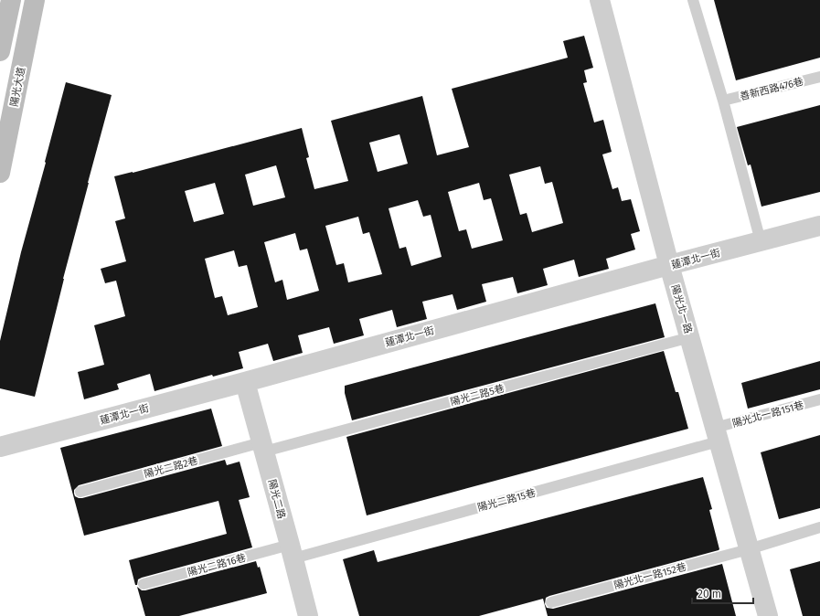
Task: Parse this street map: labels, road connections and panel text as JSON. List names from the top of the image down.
{
  "streets": {
    "street": [
      "陽光大道",
      "蓮潭北一街",
      "陽光北一路",
      "陽光二路"
    ],
    "lane": [
      "善新西路476巷",
      "陽光二路5巷",
      "陽光北一路151巷",
      "陽光二路2巷",
      "陽光二路15巷",
      "陽光二路16巷",
      "陽光北一路152巷"
    ]
  },
  "crossings": [
    ["蓮潭北一街", "陽光北一路"],
    ["蓮潭北一街", "陽光二路"],
    ["陽光北一路", "陽光二路5巷"],
    ["陽光北一路", "陽光北一路151巷"],
    ["陽光北一路", "陽光二路15巷"],
    ["陽光北一路", "陽光北一路152巷"],
    ["陽光二路5巷", "陽光二路2巷"],
    ["陽光二路5巷", "陽光二路"],
    ["陽光北一路151巷", "陽光二路15巷"],
    ["陽光二路2巷", "陽光二路"],
    ["陽光二路", "陽光二路15巷"],
    ["陽光二路", "陽光二路16巷"],
    ["陽光二路15巷", "陽光二路16巷"]
  ],
  "scale_bar": "20 m"
}
